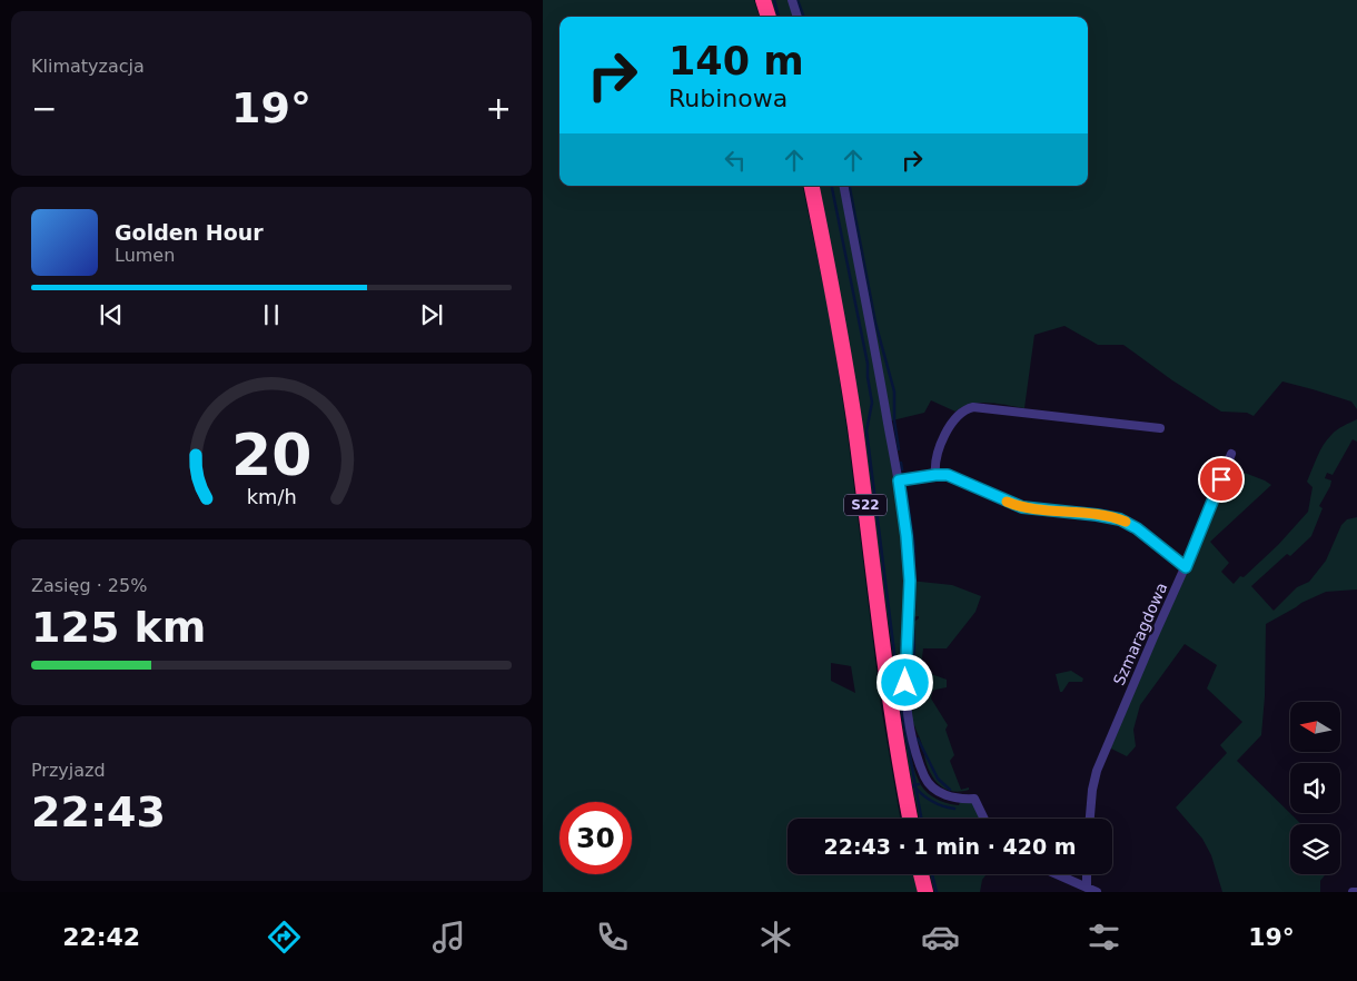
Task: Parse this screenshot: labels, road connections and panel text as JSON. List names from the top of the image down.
{
  "streets": {
    "highway": ["S22"],
    "street": ["Szmaragdowa"]
  },
  "north": "left",
  "page": {
    "tile": [
      "Klimatyzacja",
      ["Zasięg · 25%", "125 km"],
      ["Przyjazd", "22:43"]
    ],
    "turn": ["140 m", "Rubinowa"],
    "heat": ["−", "19°", "+"],
    "song": ["Golden Hour", "Lumen"],
    "limit": "30",
    "trip": "22:43 · 1 min · 420 m",
    "tabs": ["22:42", "19°"],
    "gauge": ["20", "km/h"]
  }
}
